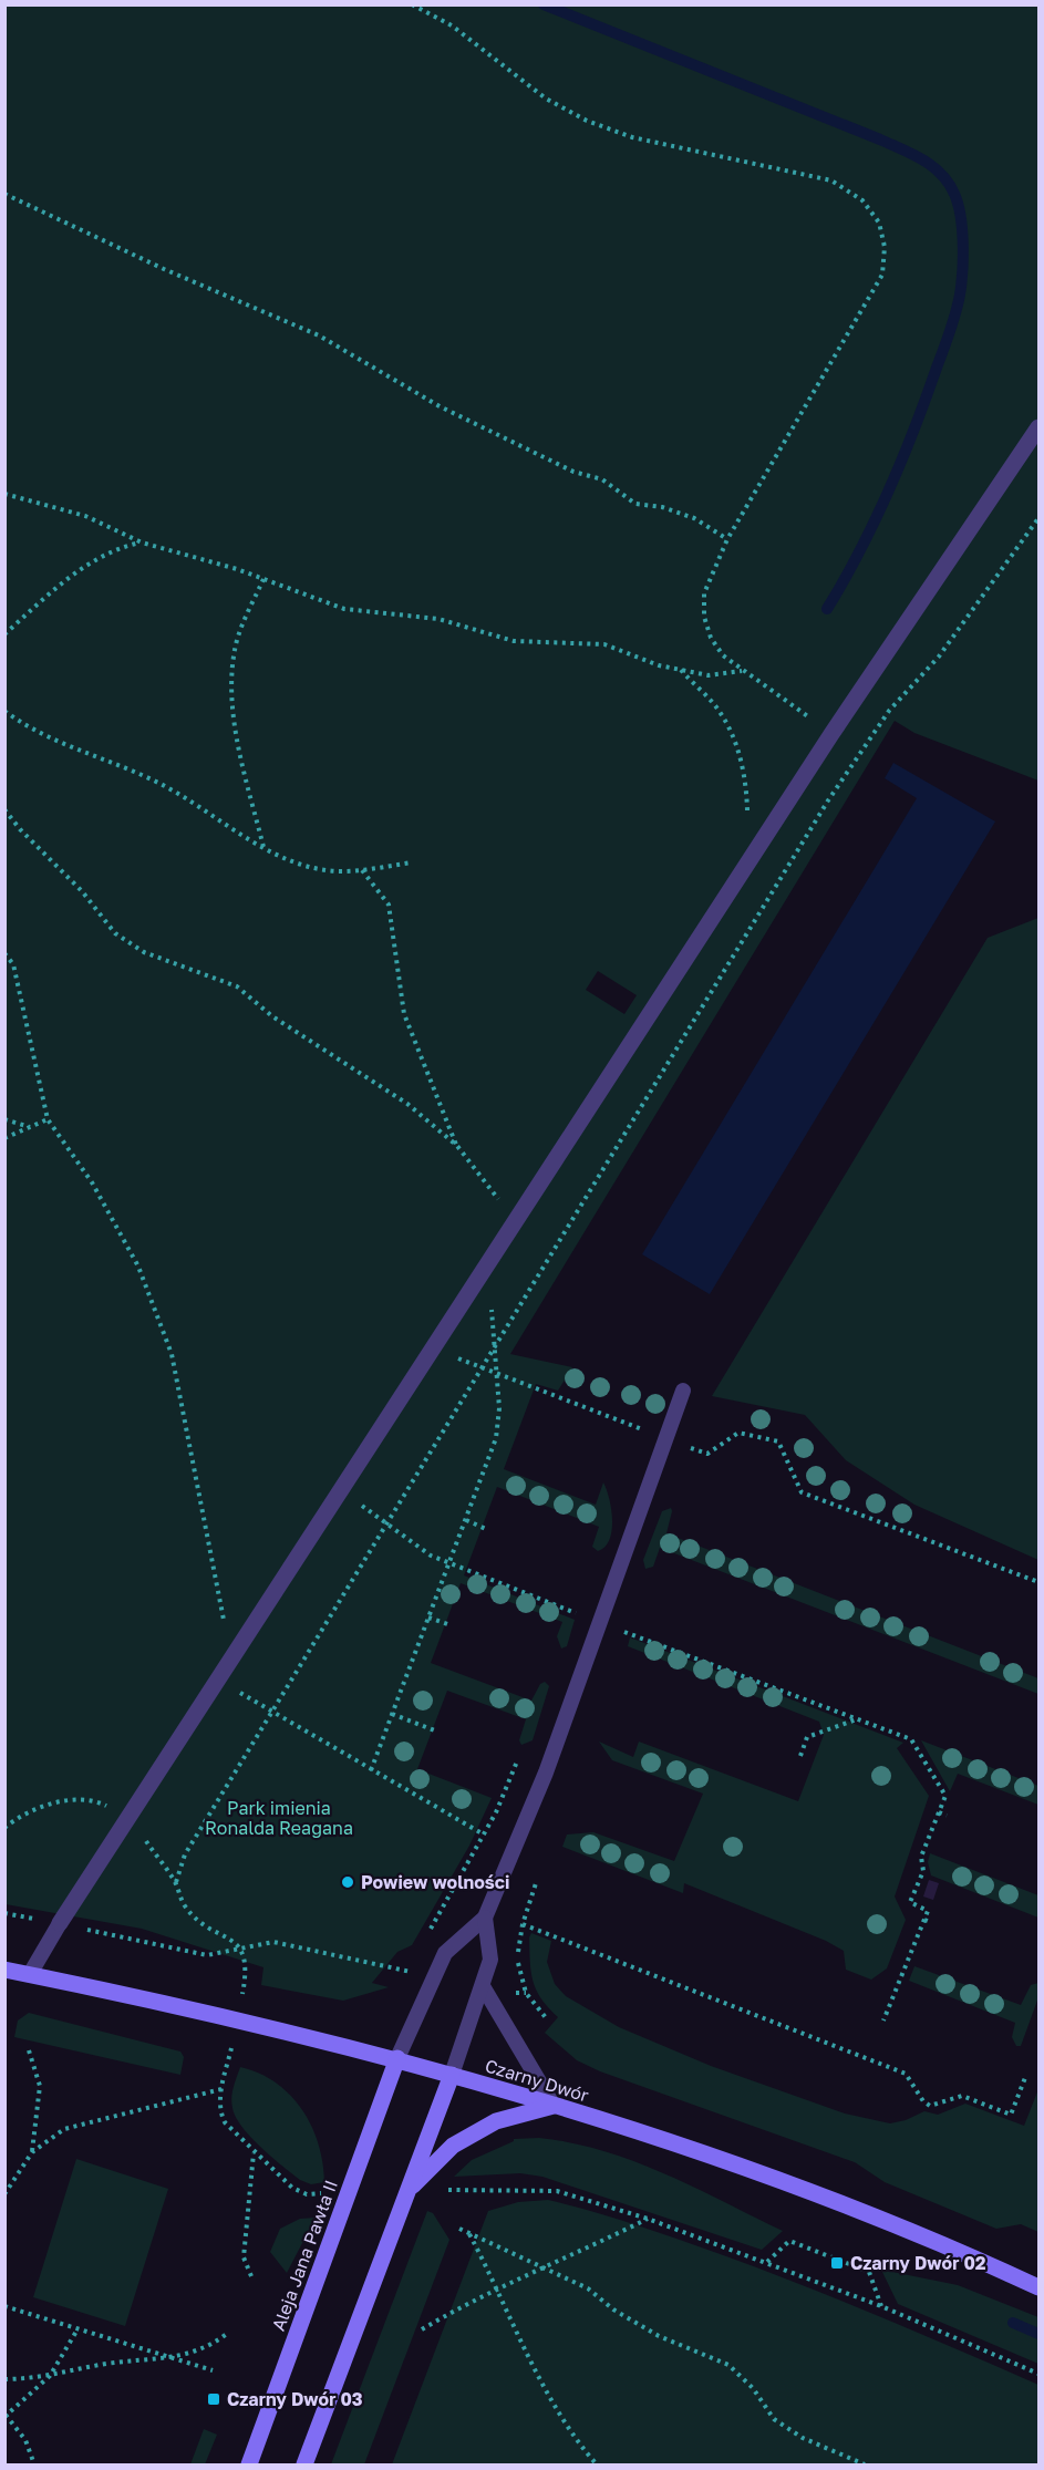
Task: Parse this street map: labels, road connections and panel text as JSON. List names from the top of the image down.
{
  "streets": {
    "main road": ["Czarny Dwór", "Aleja Jana Pawła II"]
  },
  "crossings": [
    ["Czarny Dwór", "Aleja Jana Pawła II"]
  ],
  "parks": ["Park imienia Ronalda Reagana"],
  "places": {
    "other": ["Powiew wolności"],
    "transit": ["Czarny Dwór 02", "Czarny Dwór 03"]
  }
}
